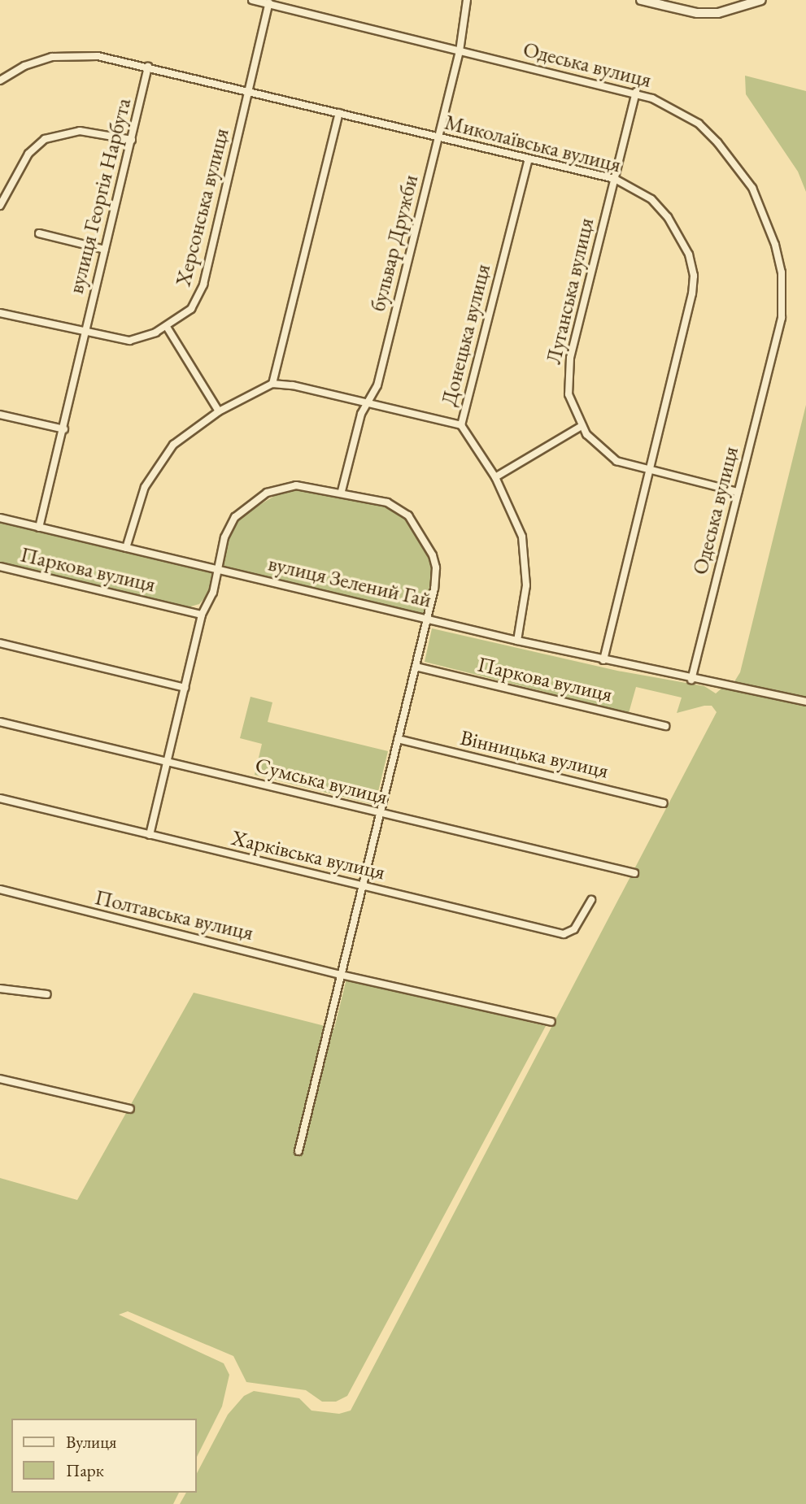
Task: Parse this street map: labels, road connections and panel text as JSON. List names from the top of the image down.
{
  "streets": {
    "street": [
      "Одеська вулиця",
      "Миколаївська вулиця",
      "вулиця Георгія Нарбута",
      "Херсонська вулиця",
      "бульвар Дружби",
      "Луганська вулиця",
      "Донецька вулиця",
      "Паркова вулиця",
      "вулиця Зелений Гай",
      "Вінницька вулиця",
      "Сумська вулиця",
      "Харківська вулиця",
      "Полтавська вулиця"
    ]
  },
  "crossings": [
    ["Одеська вулиця", "Херсонська вулиця"],
    ["Одеська вулиця", "бульвар Дружби"],
    ["Одеська вулиця", "Луганська вулиця"],
    ["Одеська вулиця", "вулиця Зелений Гай"],
    ["Миколаївська вулиця", "вулиця Георгія Нарбута"],
    ["Миколаївська вулиця", "Херсонська вулиця"],
    ["Миколаївська вулиця", "бульвар Дружби"],
    ["Миколаївська вулиця", "Луганська вулиця"],
    ["Миколаївська вулиця", "Донецька вулиця"],
    ["Миколаївська вулиця", "вулиця Зелений Гай"],
    ["вулиця Георгія Нарбута", "Херсонська вулиця"],
    ["вулиця Георгія Нарбута", "вулиця Зелений Гай"],
    ["Донецька вулиця", "вулиця Зелений Гай"]
  ],
  "legend": ["Вулиця", "Парк"]
}
